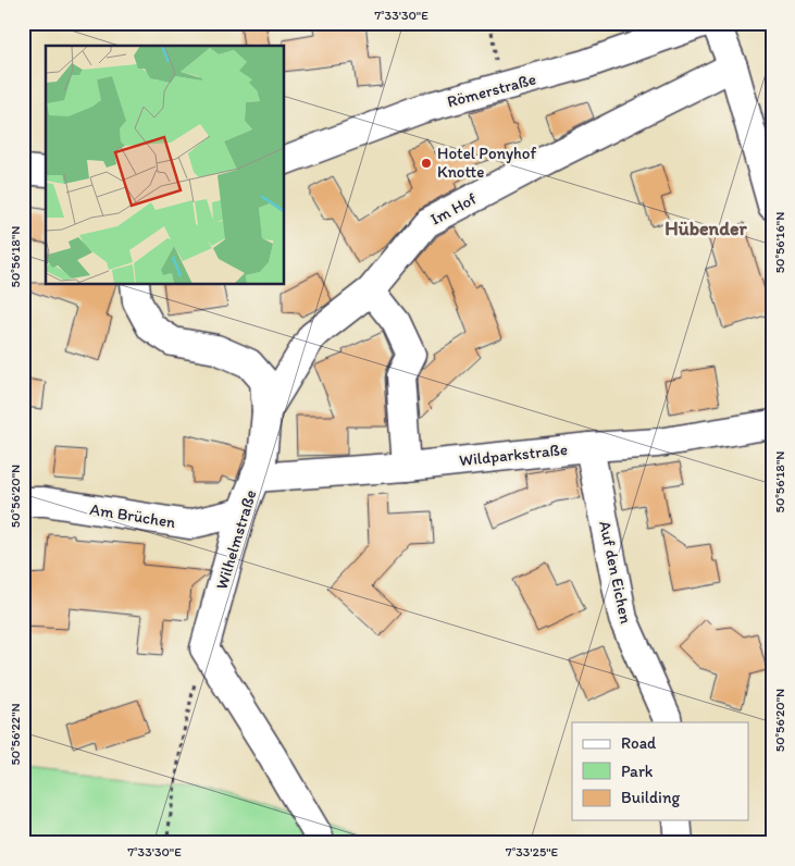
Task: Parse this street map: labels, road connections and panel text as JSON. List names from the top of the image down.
{
  "streets": {
    "street": [
      "Römerstraße",
      "Im Hof",
      "Wildparkstraße",
      "Am Brüchen",
      "Wilhelmstraße",
      "Auf den Eichen"
    ]
  },
  "crossings": [
    ["Im Hof", "Wilhelmstraße"],
    ["Wildparkstraße", "Wilhelmstraße"],
    ["Wildparkstraße", "Auf den Eichen"],
    ["Am Brüchen", "Wilhelmstraße"]
  ],
  "districts": ["Hübender"],
  "places": ["Hotel Ponyhof Knotte"],
  "legend": ["Road", "Park", "Building"],
  "coordinates": [
    "7°33'30\"E",
    "50°56'16\"N",
    "50°56'18\"N",
    "50°56'20\"N",
    "50°56'22\"N",
    "7°33'25\"E"
  ]
}
